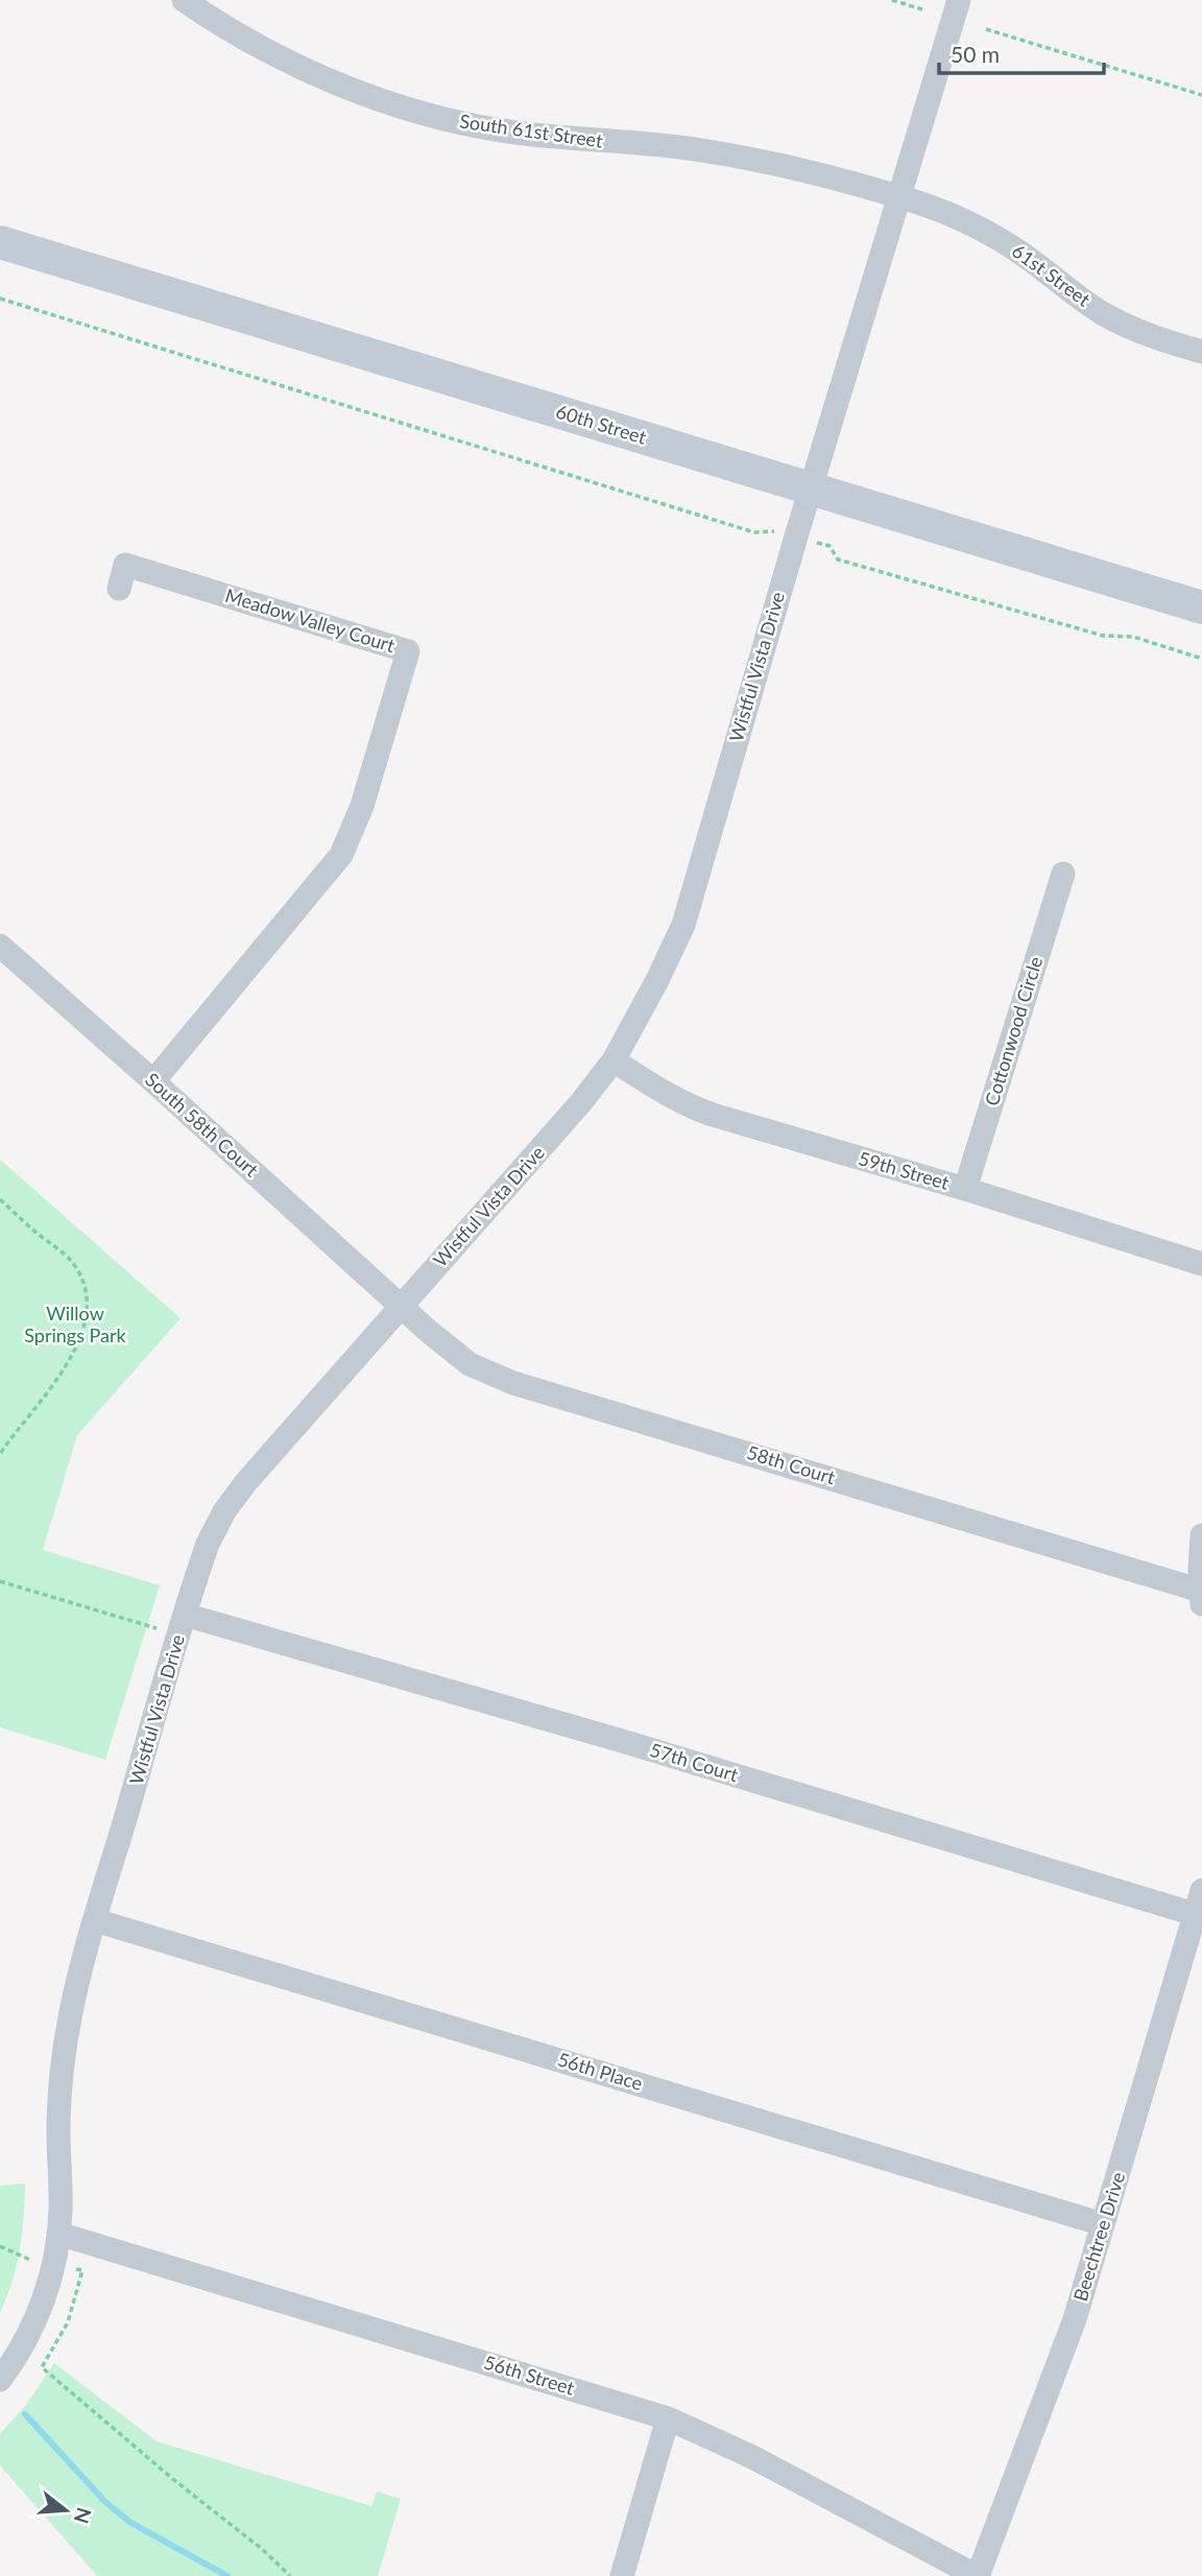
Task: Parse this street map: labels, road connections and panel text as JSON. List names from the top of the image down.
{
  "streets": {
    "street": [
      "South 61st Street",
      "61st Street",
      "60th Street",
      "Meadow Valley Court",
      "Wistful Vista Drive",
      "Cottonwood Circle",
      "South 58th Court",
      "59th Street",
      "58th Court",
      "57th Court",
      "56th Place",
      "Beechtree Drive",
      "56th Street"
    ]
  },
  "crossings": [
    ["South 61st Street", "61st Street"],
    ["South 61st Street", "Wistful Vista Drive"],
    ["61st Street", "Wistful Vista Drive"],
    ["60th Street", "Wistful Vista Drive"],
    ["Meadow Valley Court", "South 58th Court"],
    ["Wistful Vista Drive", "South 58th Court"],
    ["Wistful Vista Drive", "59th Street"],
    ["Wistful Vista Drive", "58th Court"],
    ["Wistful Vista Drive", "57th Court"],
    ["Wistful Vista Drive", "56th Place"],
    ["Wistful Vista Drive", "56th Street"],
    ["Cottonwood Circle", "59th Street"],
    ["South 58th Court", "58th Court"],
    ["57th Court", "Beechtree Drive"],
    ["56th Place", "Beechtree Drive"],
    ["Beechtree Drive", "56th Street"]
  ],
  "parks": ["Willow Springs Park"],
  "scale_bar": "50 m",
  "north": "right"
}
